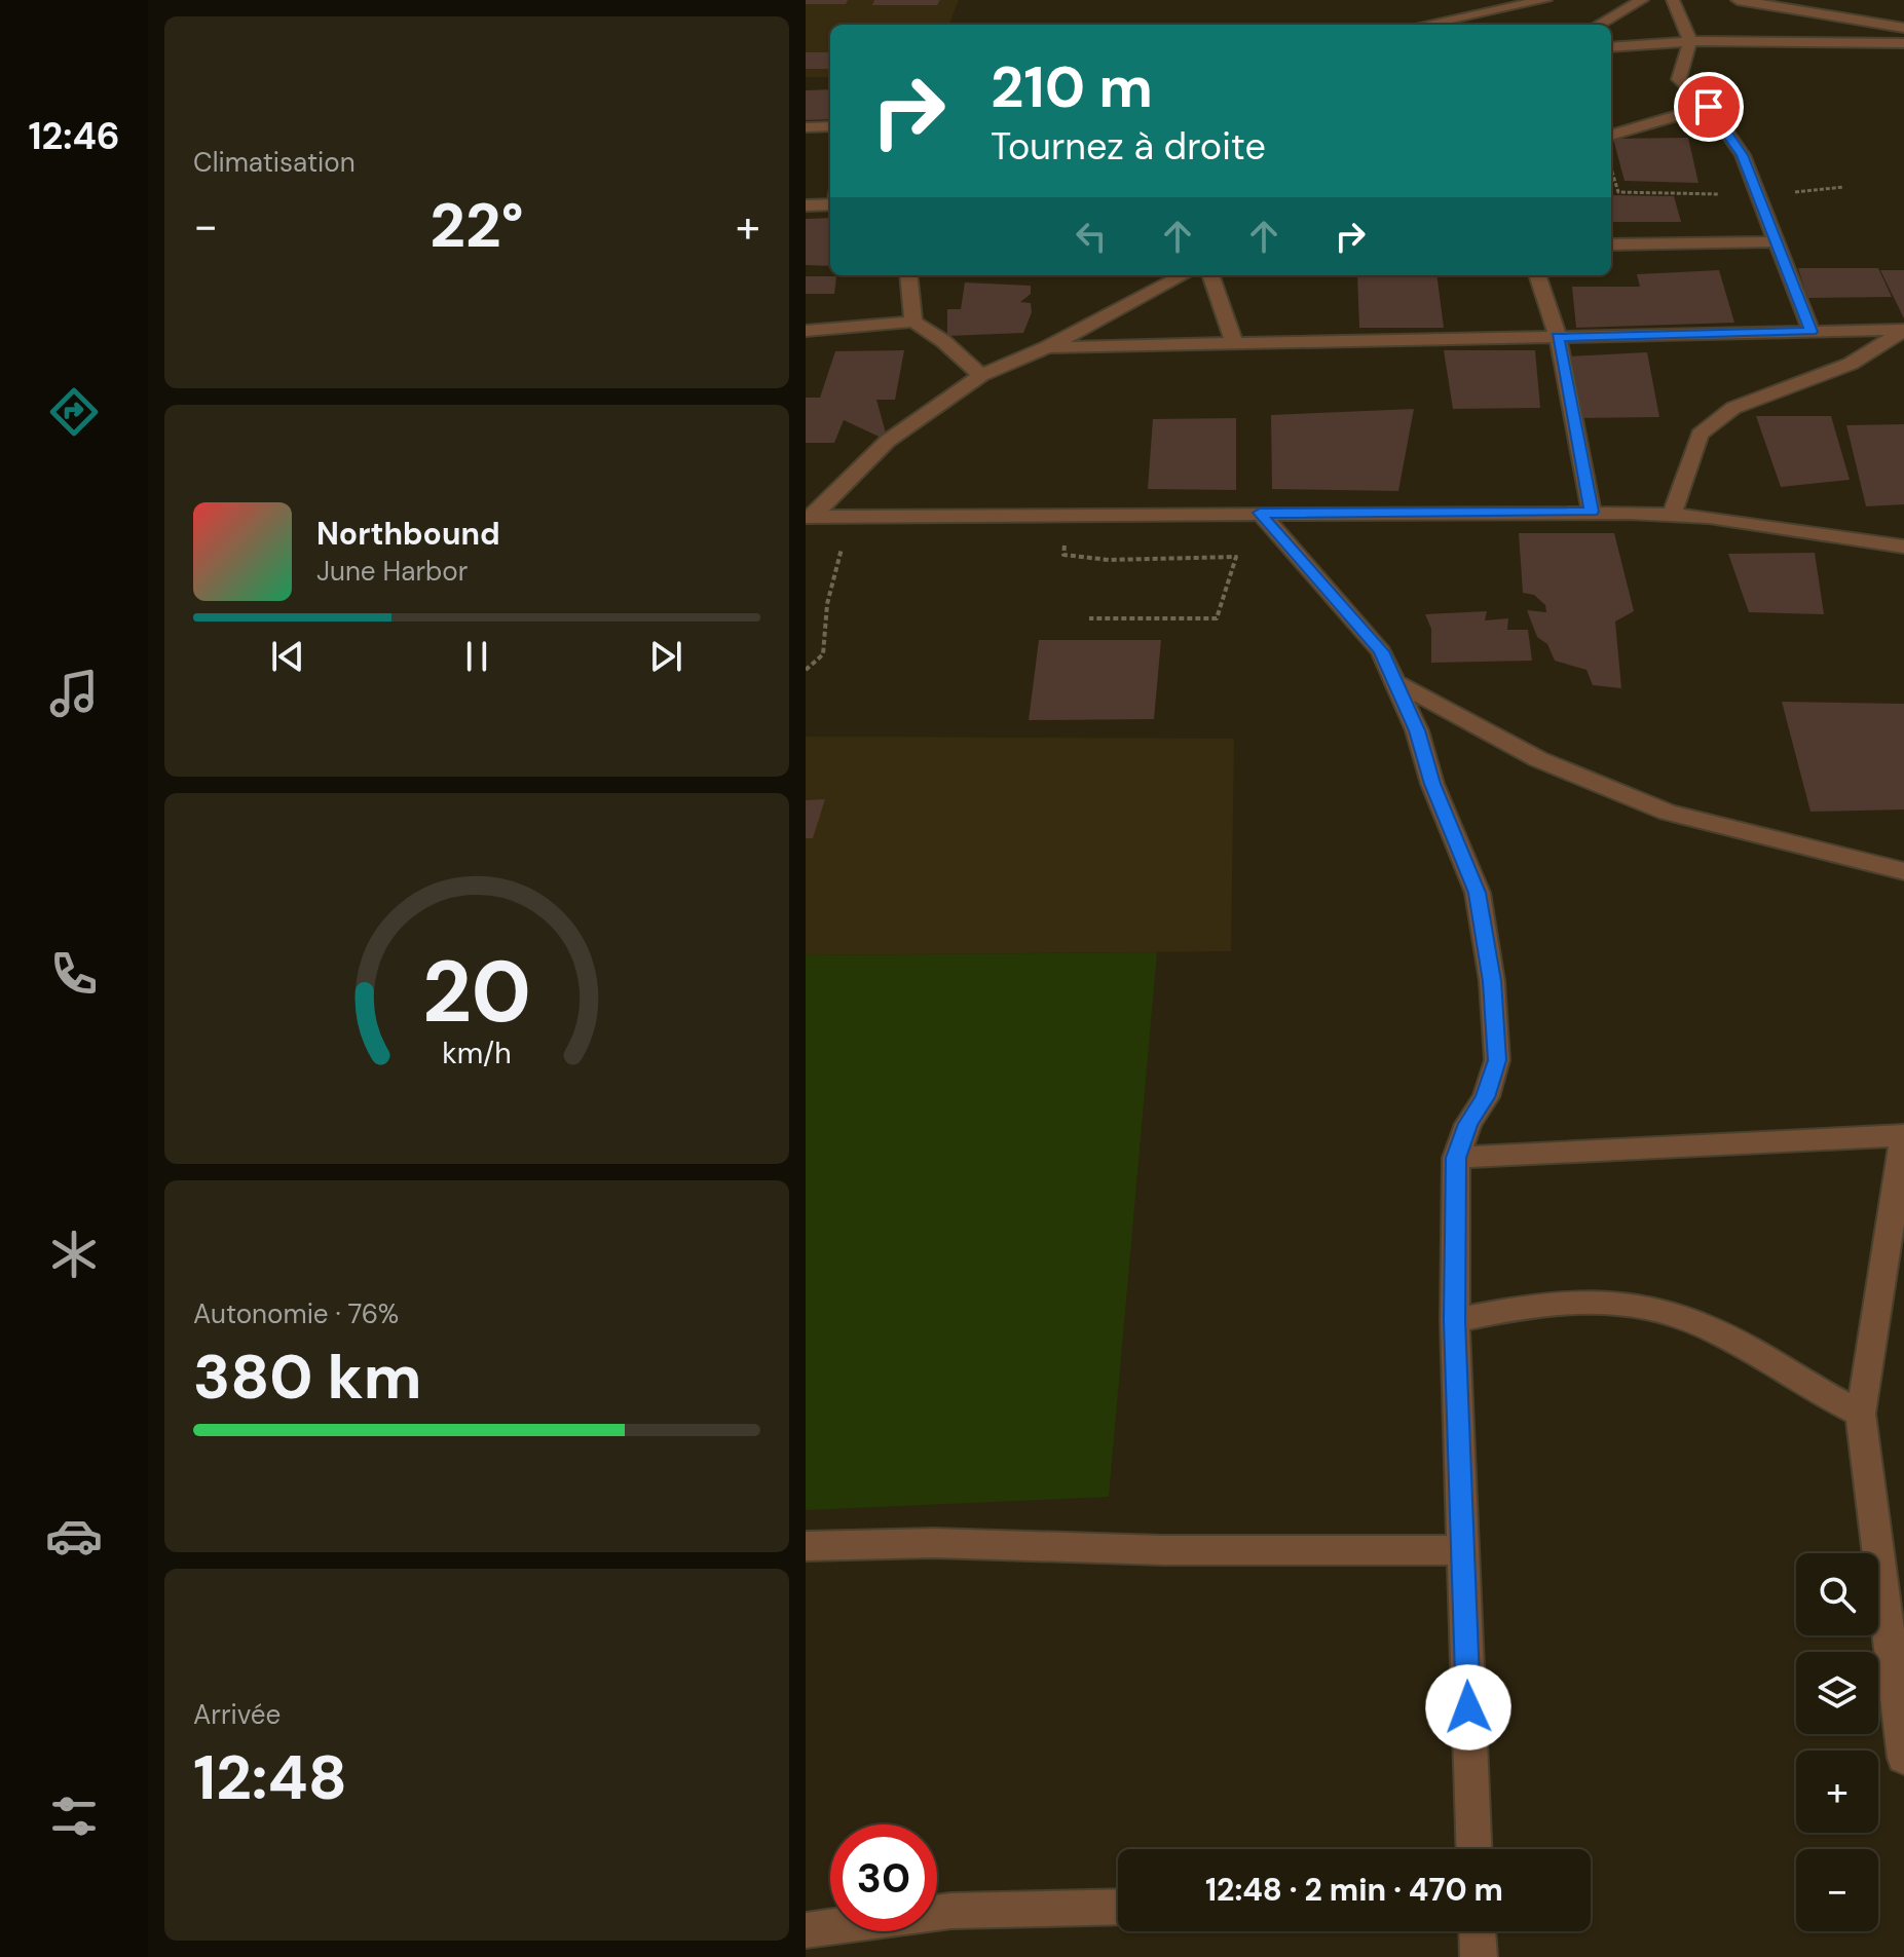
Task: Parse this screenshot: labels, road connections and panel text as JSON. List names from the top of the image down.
{
  "page": {
    "tabs": "12:46",
    "tile": [
      "Climatisation",
      ["Autonomie · 76%", "380 km"],
      ["Arrivée", "12:48"]
    ],
    "turn": ["210 m", "Tournez à droite"],
    "heat": ["−", "22°", "+"],
    "song": ["Northbound", "June Harbor"],
    "map_buttons": ["+", "−"],
    "limit": "30",
    "trip": "12:48 · 2 min · 470 m",
    "gauge": ["20", "km/h"]
  }
}
